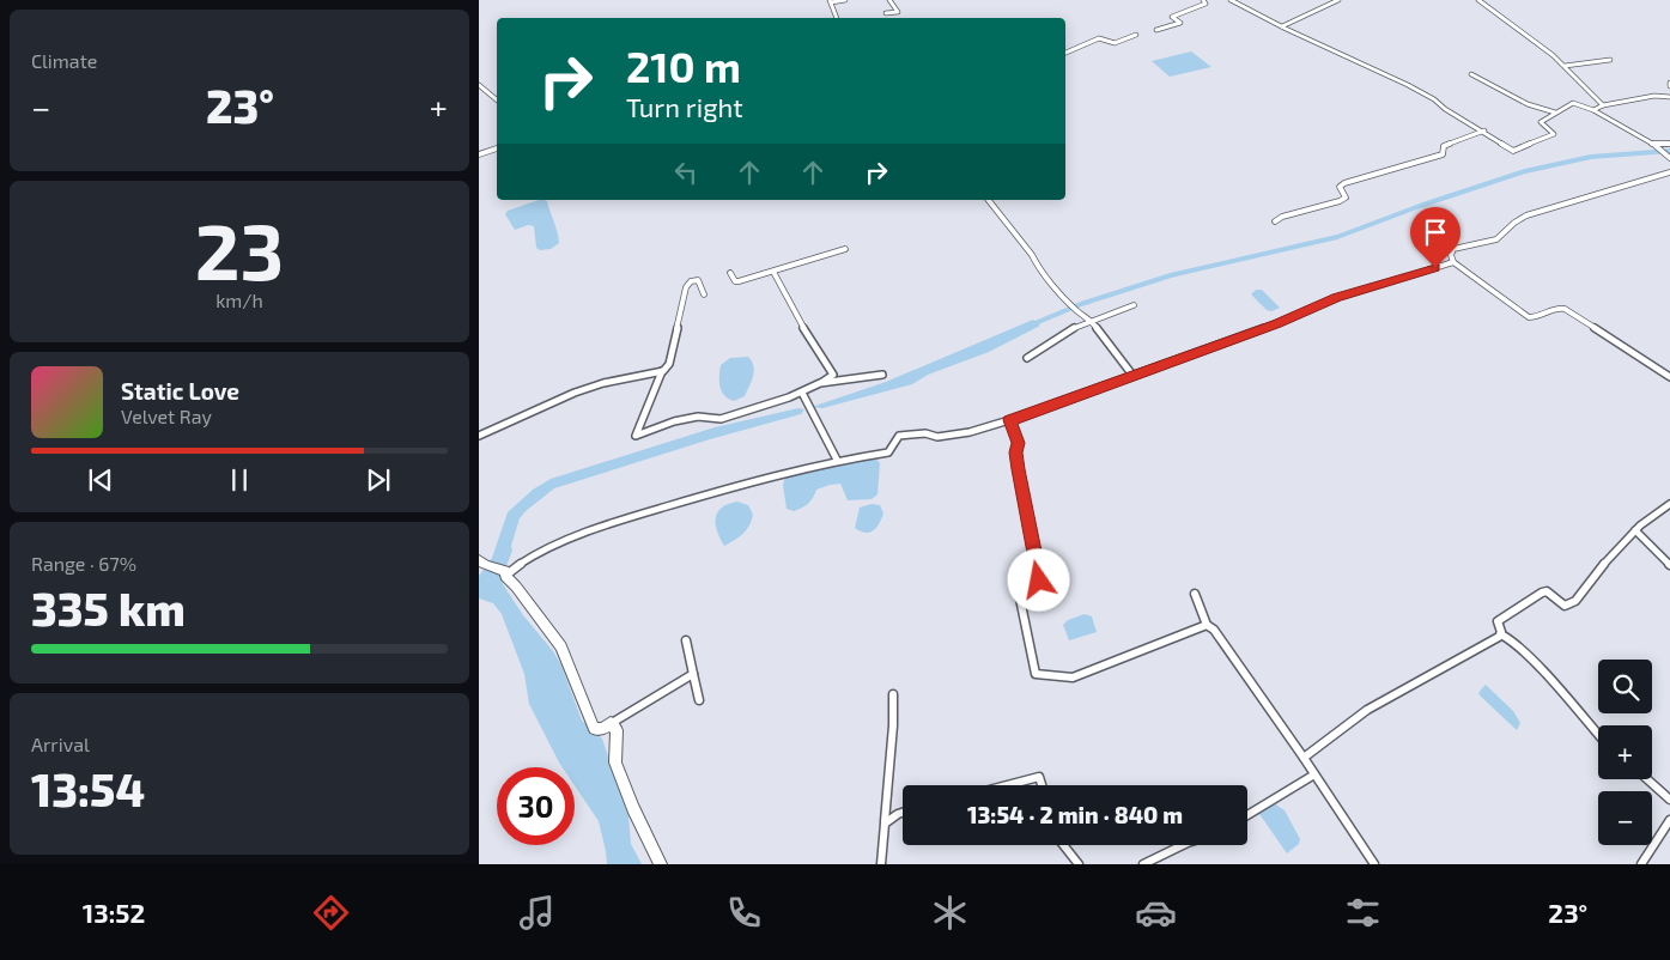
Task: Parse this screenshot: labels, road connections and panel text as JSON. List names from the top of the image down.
{
  "page": {
    "tile": [
      "Climate",
      ["23", "km/h"],
      ["Range · 67%", "335 km"],
      ["Arrival", "13:54"]
    ],
    "turn": ["210 m", "Turn right"],
    "heat": ["−", "23°", "+"],
    "song": ["Static Love", "Velvet Ray"],
    "map_buttons": ["+", "−"],
    "limit": "30",
    "trip": "13:54 · 2 min · 840 m",
    "tabs": ["13:52", "23°"]
  }
}
